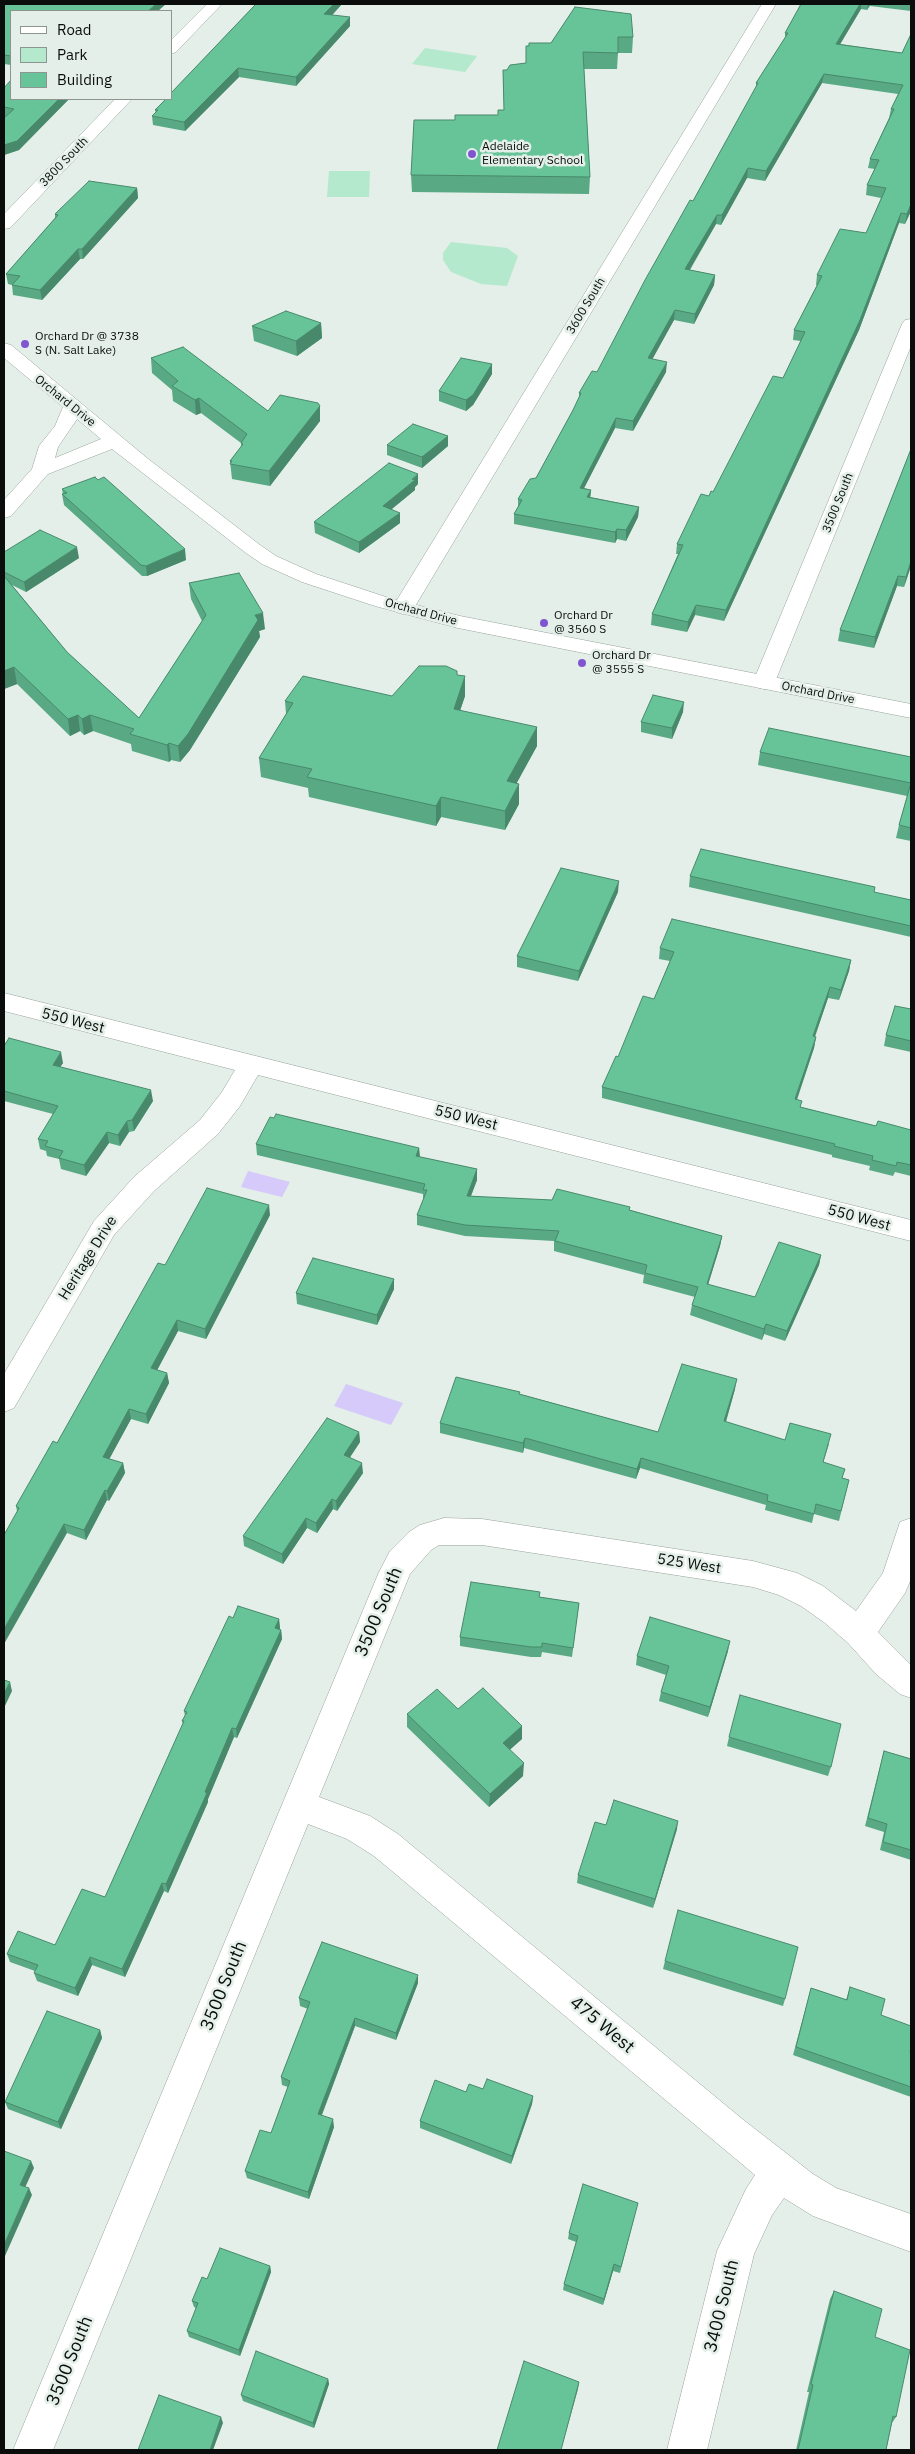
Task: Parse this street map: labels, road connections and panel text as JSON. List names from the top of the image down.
{
  "streets": {
    "street": [
      "3800 South",
      "3600 South",
      "Orchard Drive",
      "3500 South",
      "550 West",
      "Heritage Drive",
      "525 West",
      "475 West",
      "3400 South"
    ]
  },
  "crossings": [
    ["3600 South", "Orchard Drive"],
    ["Orchard Drive", "3500 South"],
    ["3500 South", "525 West"],
    ["3500 South", "475 West"],
    ["550 West", "Heritage Drive"],
    ["475 West", "3400 South"]
  ],
  "places": [
    "Adelaide Elementary School",
    "Orchard Dr @ 3738 S (N. Salt Lake)",
    "Orchard Dr @ 3560 S",
    "Orchard Dr @ 3555 S"
  ],
  "legend": ["Road", "Park", "Building"]
}
